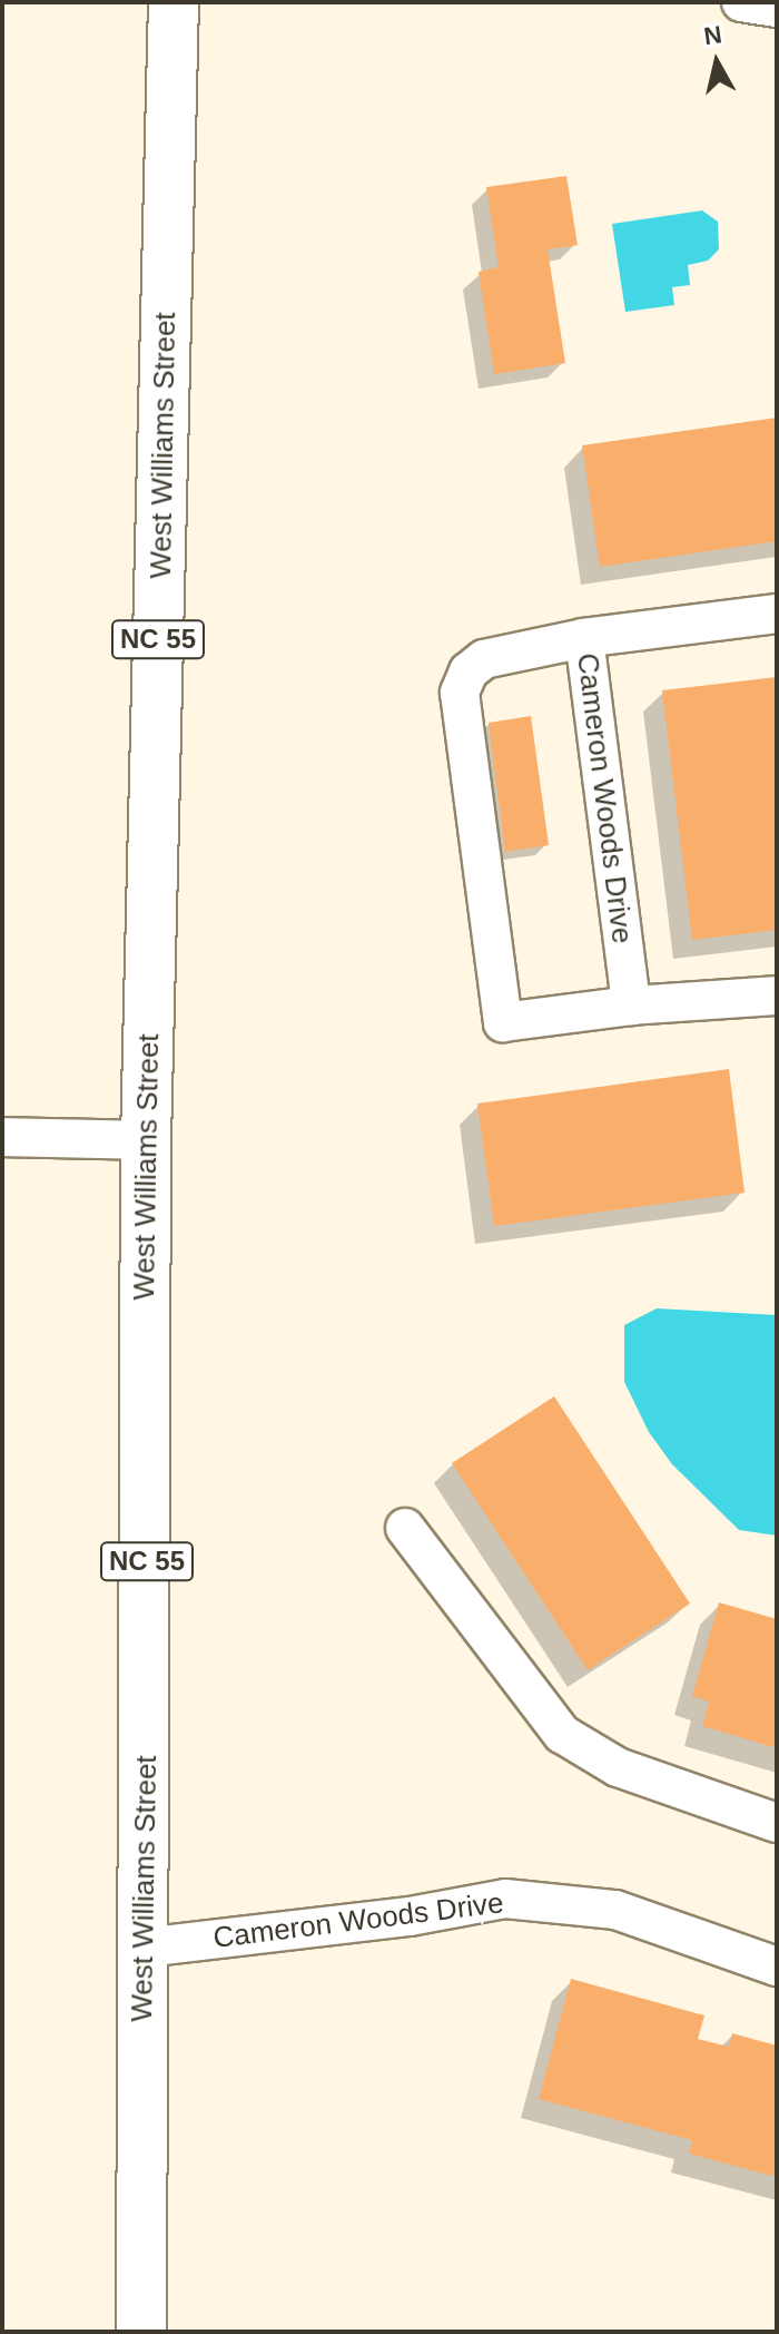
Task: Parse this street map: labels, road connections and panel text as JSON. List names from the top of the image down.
{
  "streets": {
    "main road": ["West Williams Street", "NC 55"],
    "street": ["Cameron Woods Drive"]
  },
  "crossings": [
    ["West Williams Street", "Cameron Woods Drive"]
  ],
  "north": "top"
}
